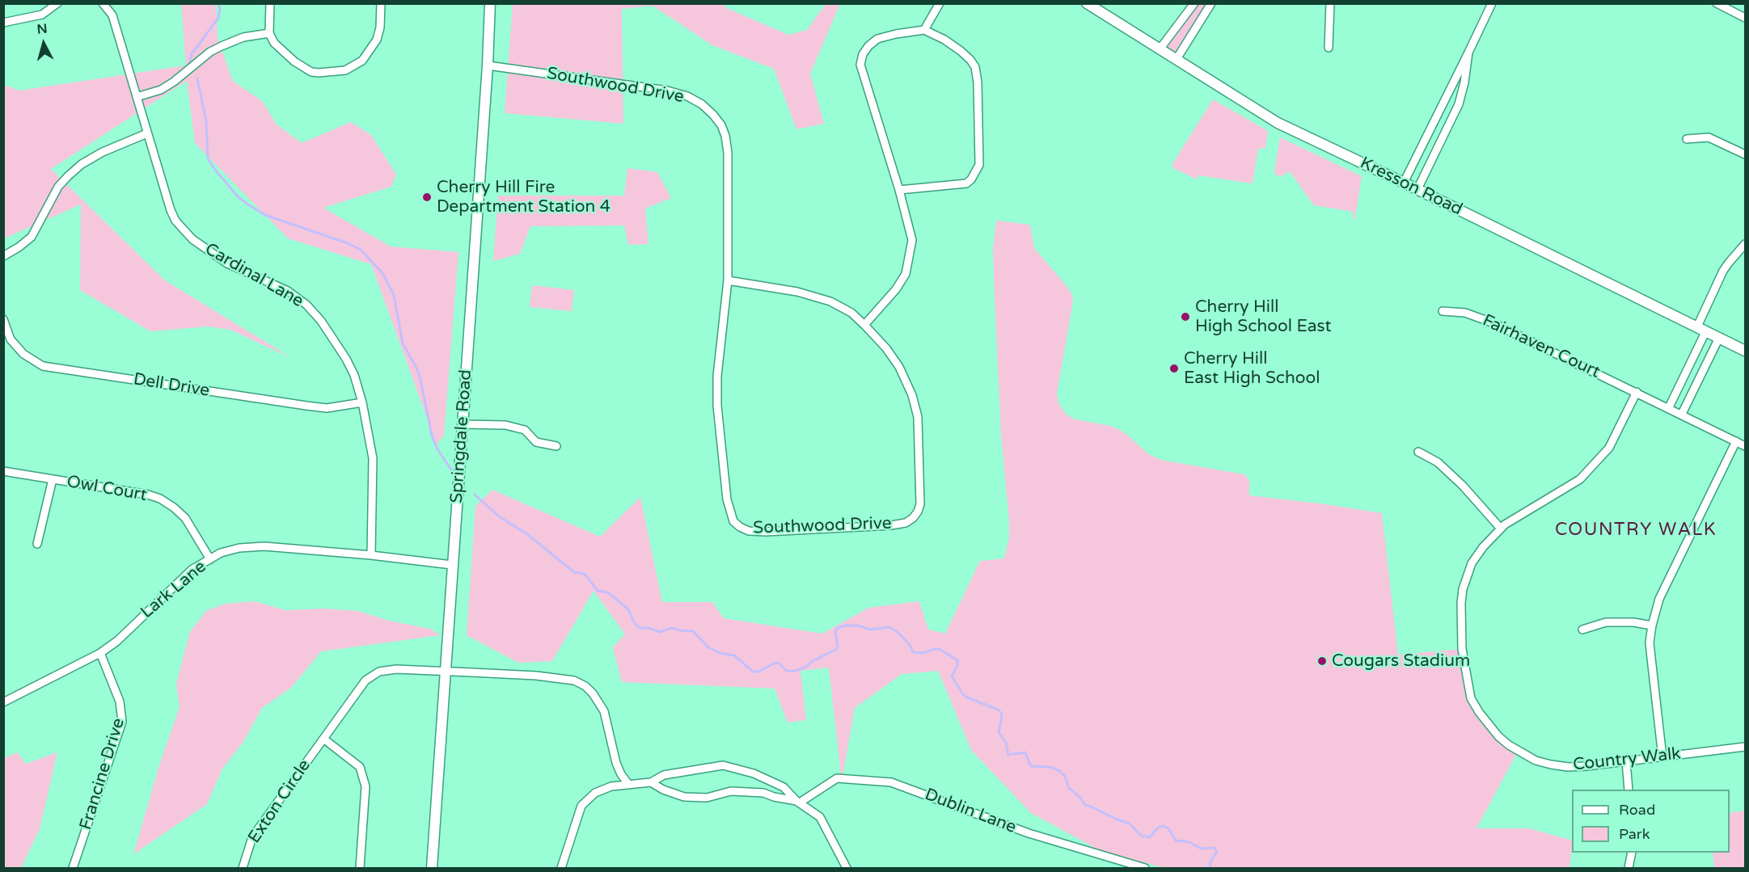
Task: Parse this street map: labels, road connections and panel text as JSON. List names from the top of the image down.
{
  "streets": {
    "main road": ["Kresson Road", "Springdale Road"],
    "street": [
      "Southwood Drive",
      "Cardinal Lane",
      "Fairhaven Court",
      "Dell Drive",
      "Owl Court",
      "Lark Lane",
      "Country Walk",
      "Francine Drive",
      "Exton Circle",
      "Dublin Lane"
    ]
  },
  "crossings": [
    ["Southwood Drive", "Springdale Road"],
    ["Cardinal Lane", "Dell Drive"],
    ["Cardinal Lane", "Lark Lane"],
    ["Fairhaven Court", "Country Walk"],
    ["Springdale Road", "Lark Lane"],
    ["Springdale Road", "Exton Circle"],
    ["Owl Court", "Lark Lane"],
    ["Lark Lane", "Francine Drive"]
  ],
  "districts": ["COUNTRY WALK"],
  "places": [
    "Cherry Hill Fire Department Station 4",
    "Cherry Hill High School East",
    "Cherry Hill East High School",
    "Cougars Stadium"
  ],
  "legend": ["Road", "Park"],
  "north": "top"
}
